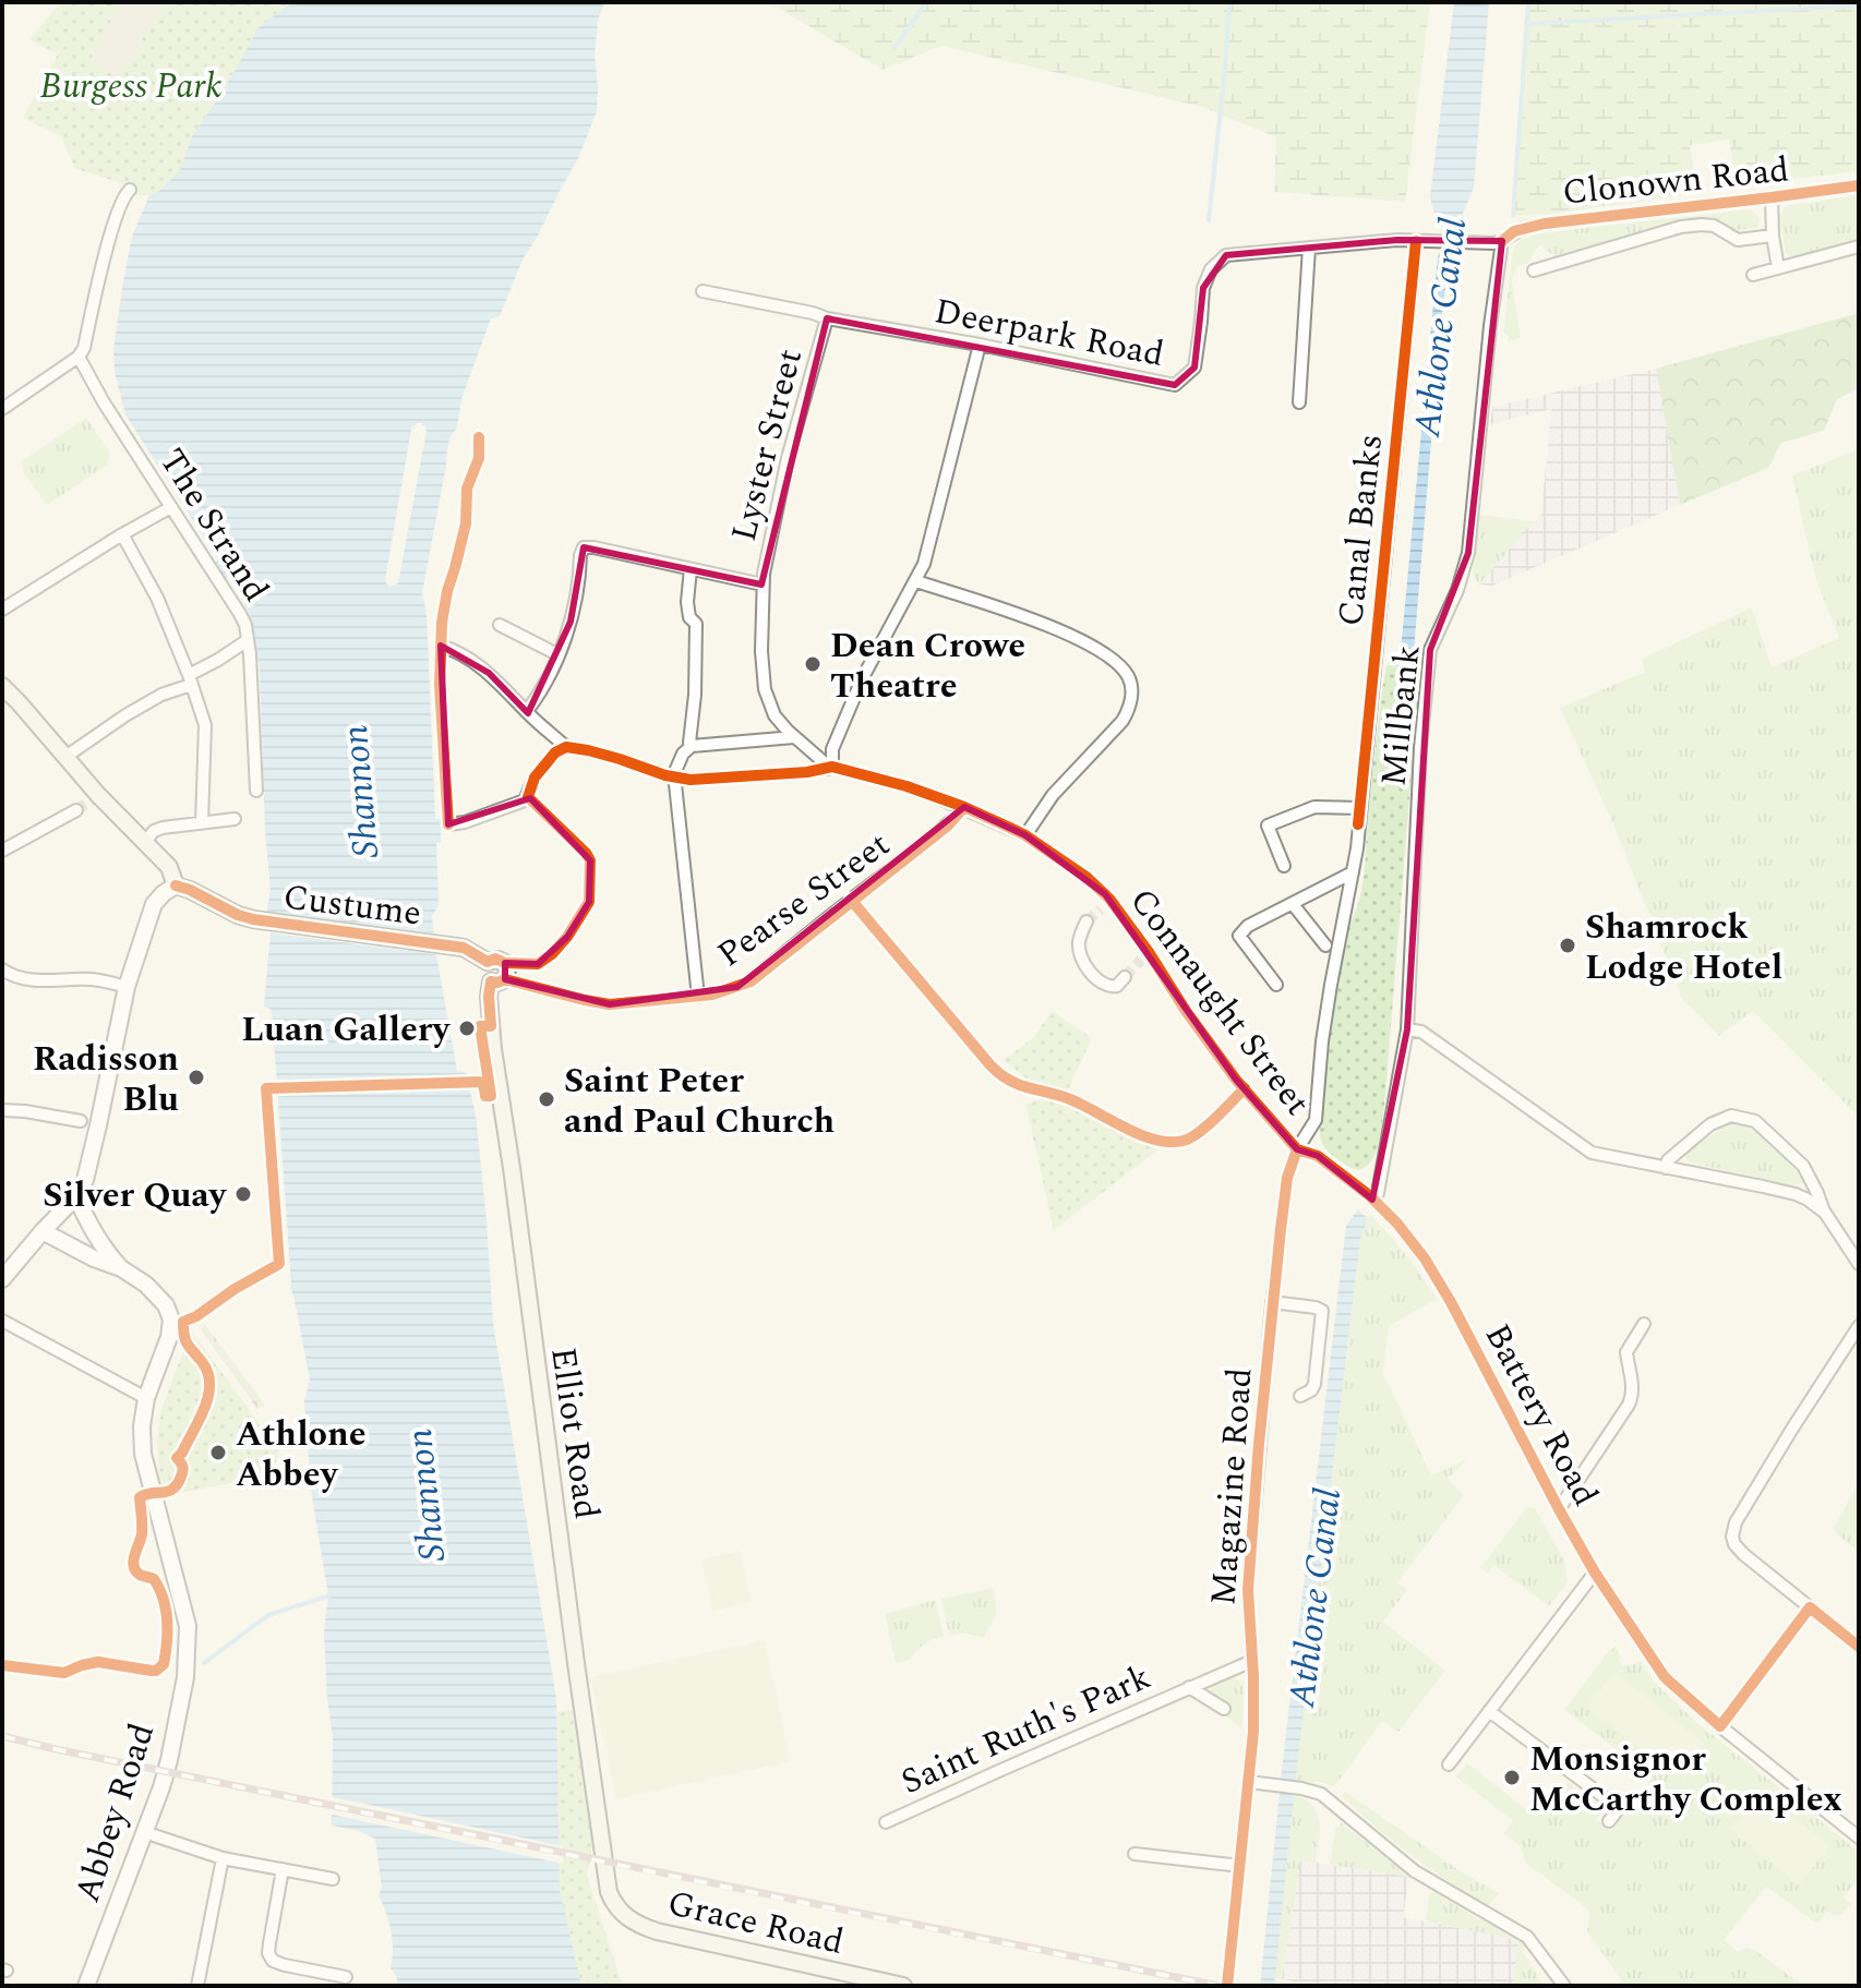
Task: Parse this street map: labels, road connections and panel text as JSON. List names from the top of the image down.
{
  "streets": {
    "main road": ["Custume", "Elliot Road", "Grace Road"],
    "street": [
      "Clonown Road",
      "Deerpark Road",
      "Lyster Street",
      "The Strand",
      "Canal Banks",
      "Millbank",
      "Pearse Street",
      "Connaught Street",
      "Battery Road",
      "Magazine Road",
      "Saint Ruth's Park",
      "Abbey Road"
    ]
  },
  "crossings": [
    ["Clonown Road", "Deerpark Road"],
    ["Clonown Road", "Millbank"],
    ["Deerpark Road", "Lyster Street"],
    ["Deerpark Road", "Canal Banks"],
    ["Deerpark Road", "Millbank"],
    ["Lyster Street", "Connaught Street"],
    ["Canal Banks", "Connaught Street"],
    ["Canal Banks", "Battery Road"],
    ["Canal Banks", "Magazine Road"],
    ["Millbank", "Battery Road"],
    ["Pearse Street", "Custume"],
    ["Pearse Street", "Connaught Street"],
    ["Pearse Street", "Elliot Road"],
    ["Custume", "Elliot Road"],
    ["Connaught Street", "Battery Road"],
    ["Connaught Street", "Magazine Road"],
    ["Battery Road", "Magazine Road"],
    ["Elliot Road", "Grace Road"],
    ["Magazine Road", "Saint Ruth's Park"]
  ],
  "water": ["Athlone Canal", "Shannon"],
  "parks": ["Burgess Park"],
  "places": [
    "Dean Crowe Theatre",
    "Shamrock Lodge Hotel",
    "Luan Gallery",
    "Radisson Blu",
    "Saint Peter and Paul Church",
    "Silver Quay",
    "Athlone Abbey",
    "Monsignor McCarthy Complex"
  ]
}
